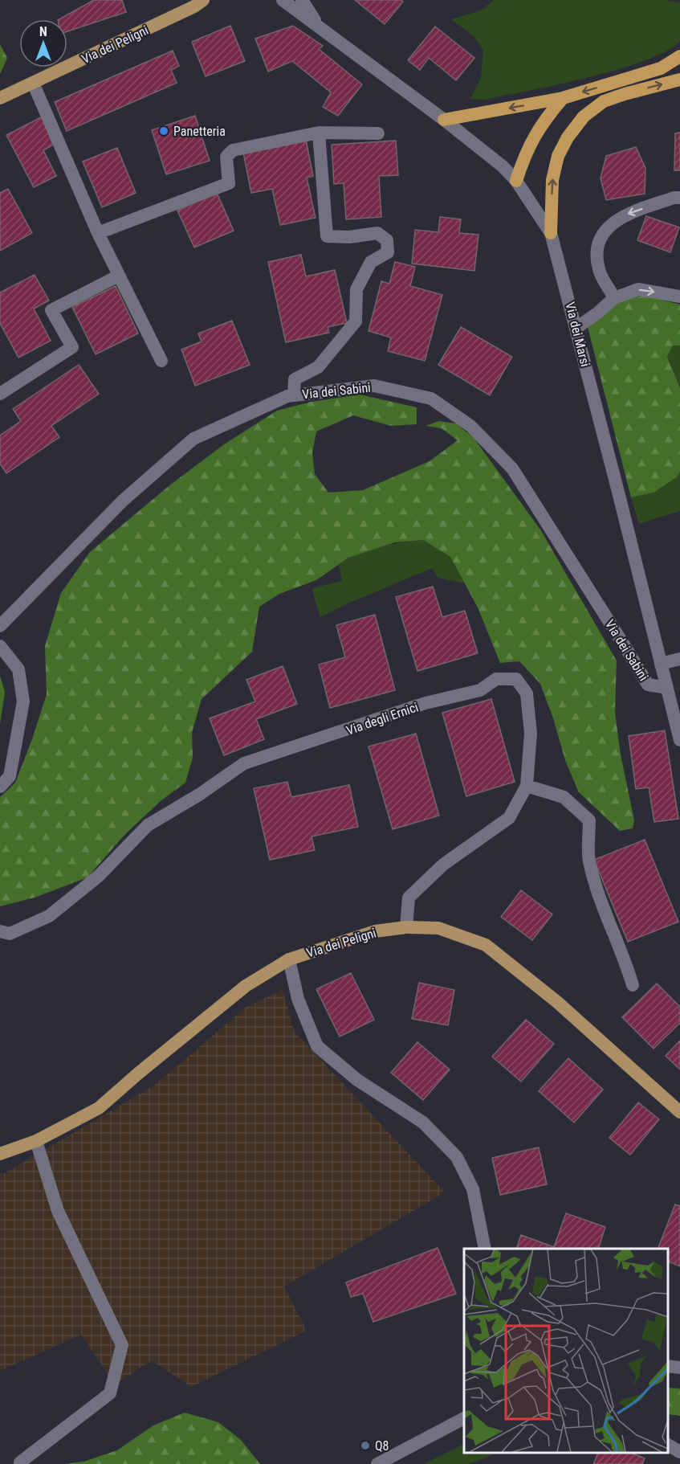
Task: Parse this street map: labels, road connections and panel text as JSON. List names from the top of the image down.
{
  "streets": {
    "main road": ["Via dei Peligni"],
    "street": ["Via dei Marsi", "Via dei Sabini", "Via degli Ernici"]
  },
  "crossings": [
    ["Via dei Peligni", "Via degli Ernici"],
    ["Via dei Marsi", "Via dei Sabini"]
  ],
  "places": ["Panetteria", "Q8"],
  "north": "top"
}
